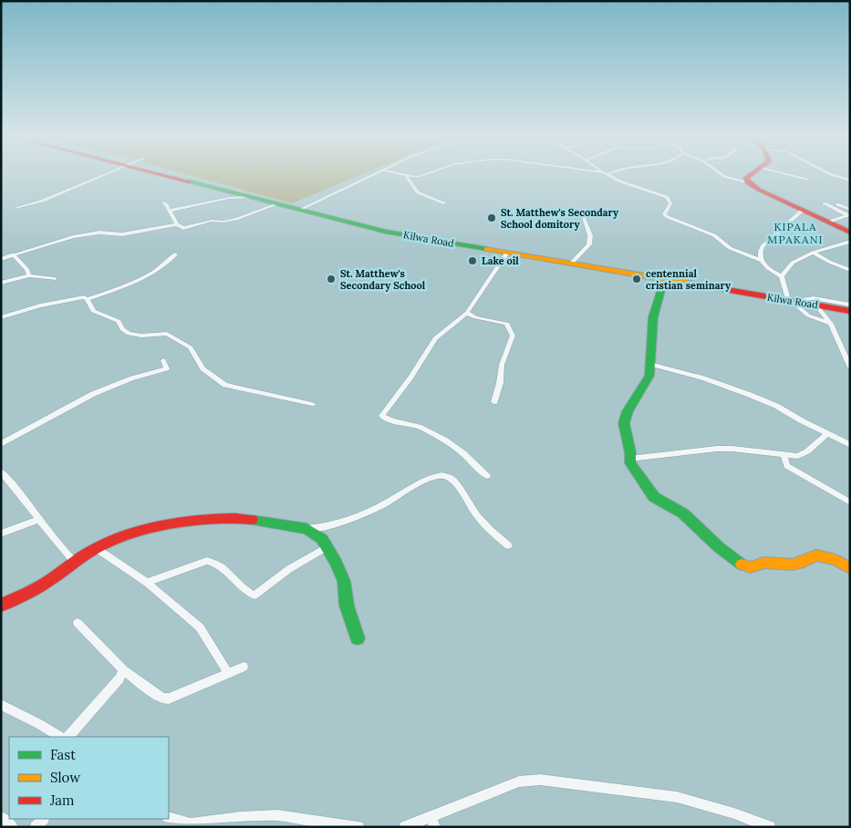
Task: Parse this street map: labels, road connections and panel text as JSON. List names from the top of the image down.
{
  "streets": {
    "main road": ["Kilwa Road"]
  },
  "districts": ["KIPALA MPAKANI"],
  "places": [
    "St. Matthew's Secondary School domitory",
    "Lake oil",
    "St. Matthew's Secondary School",
    "centennial cristian seminary"
  ],
  "legend": ["Fast", "Slow", "Jam"]
}
